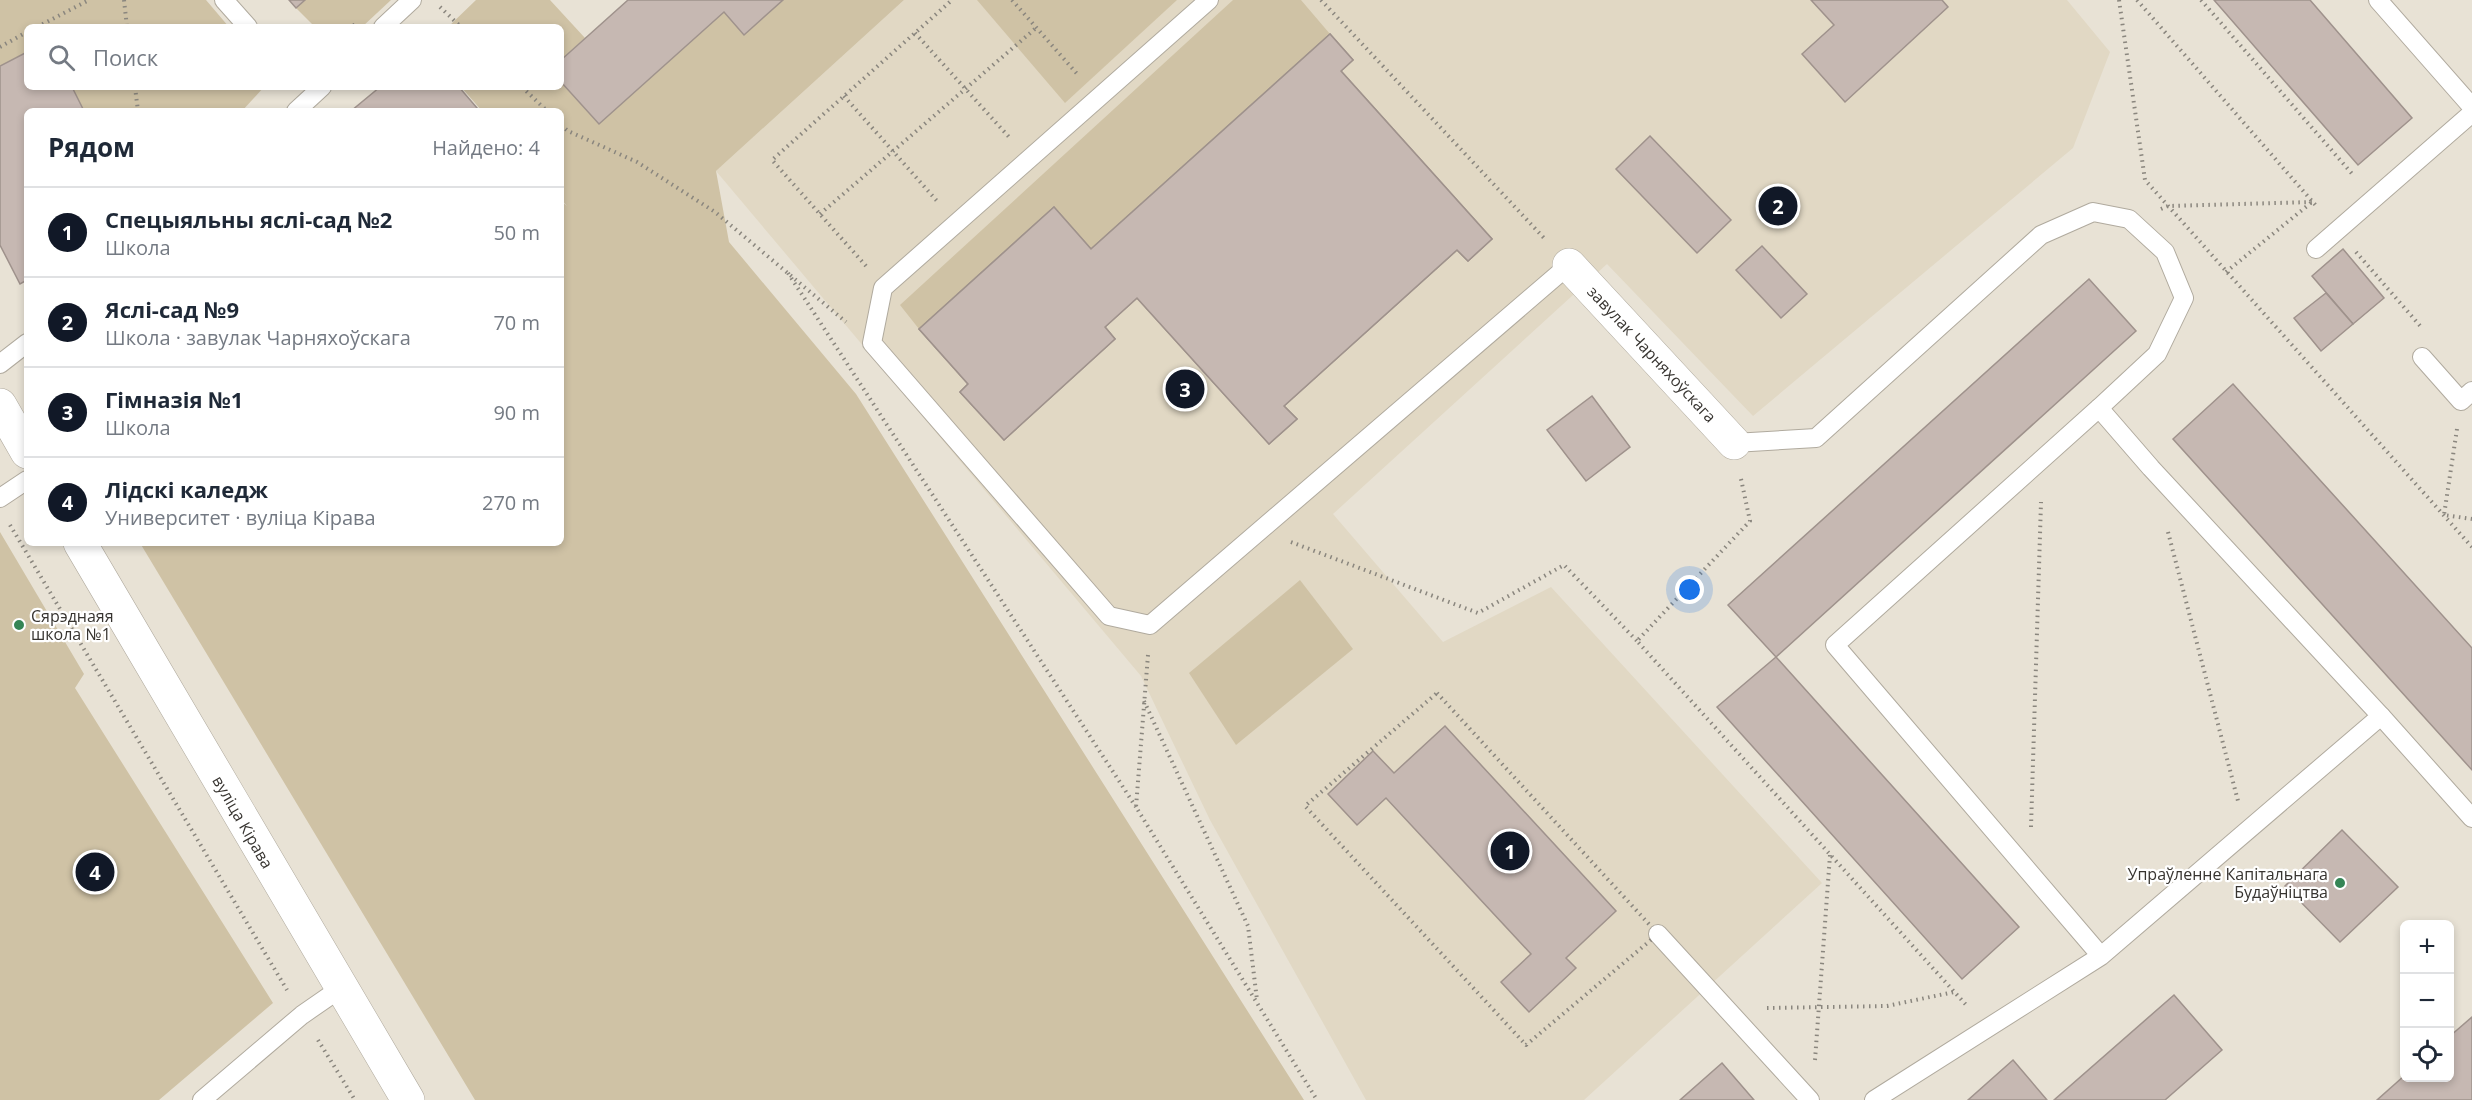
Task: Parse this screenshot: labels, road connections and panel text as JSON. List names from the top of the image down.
{
  "streets": {
    "street": ["завулак Чарняхоўскага", "вуліца Кірава"]
  },
  "places": ["Сярэднаяя школа №1", "Упраўленне Капітальнага Будаўніцтва"],
  "page": {
    "search": "Поиск",
    "heading": ["Рядом", "Найдено: 4"],
    "pins": [
      "2",
      "3",
      "1",
      "4"
    ],
    "list": [
      {
        "mark": "1",
        "name": "Спецыяльны яслі-сад №2",
        "note": "Школа",
        "value": "50 m"
      },
      {
        "mark": "2",
        "name": "Яслі-сад №9",
        "note": "Школа · завулак Чарняхоўскага",
        "value": "70 m"
      },
      {
        "mark": "3",
        "name": "Гімназія №1",
        "note": "Школа",
        "value": "90 m"
      },
      {
        "mark": "4",
        "name": "Лідскі каледж",
        "note": "Университет · вуліца Кірава",
        "value": "270 m"
      }
    ],
    "map_buttons": ["+", "−"]
  }
}
